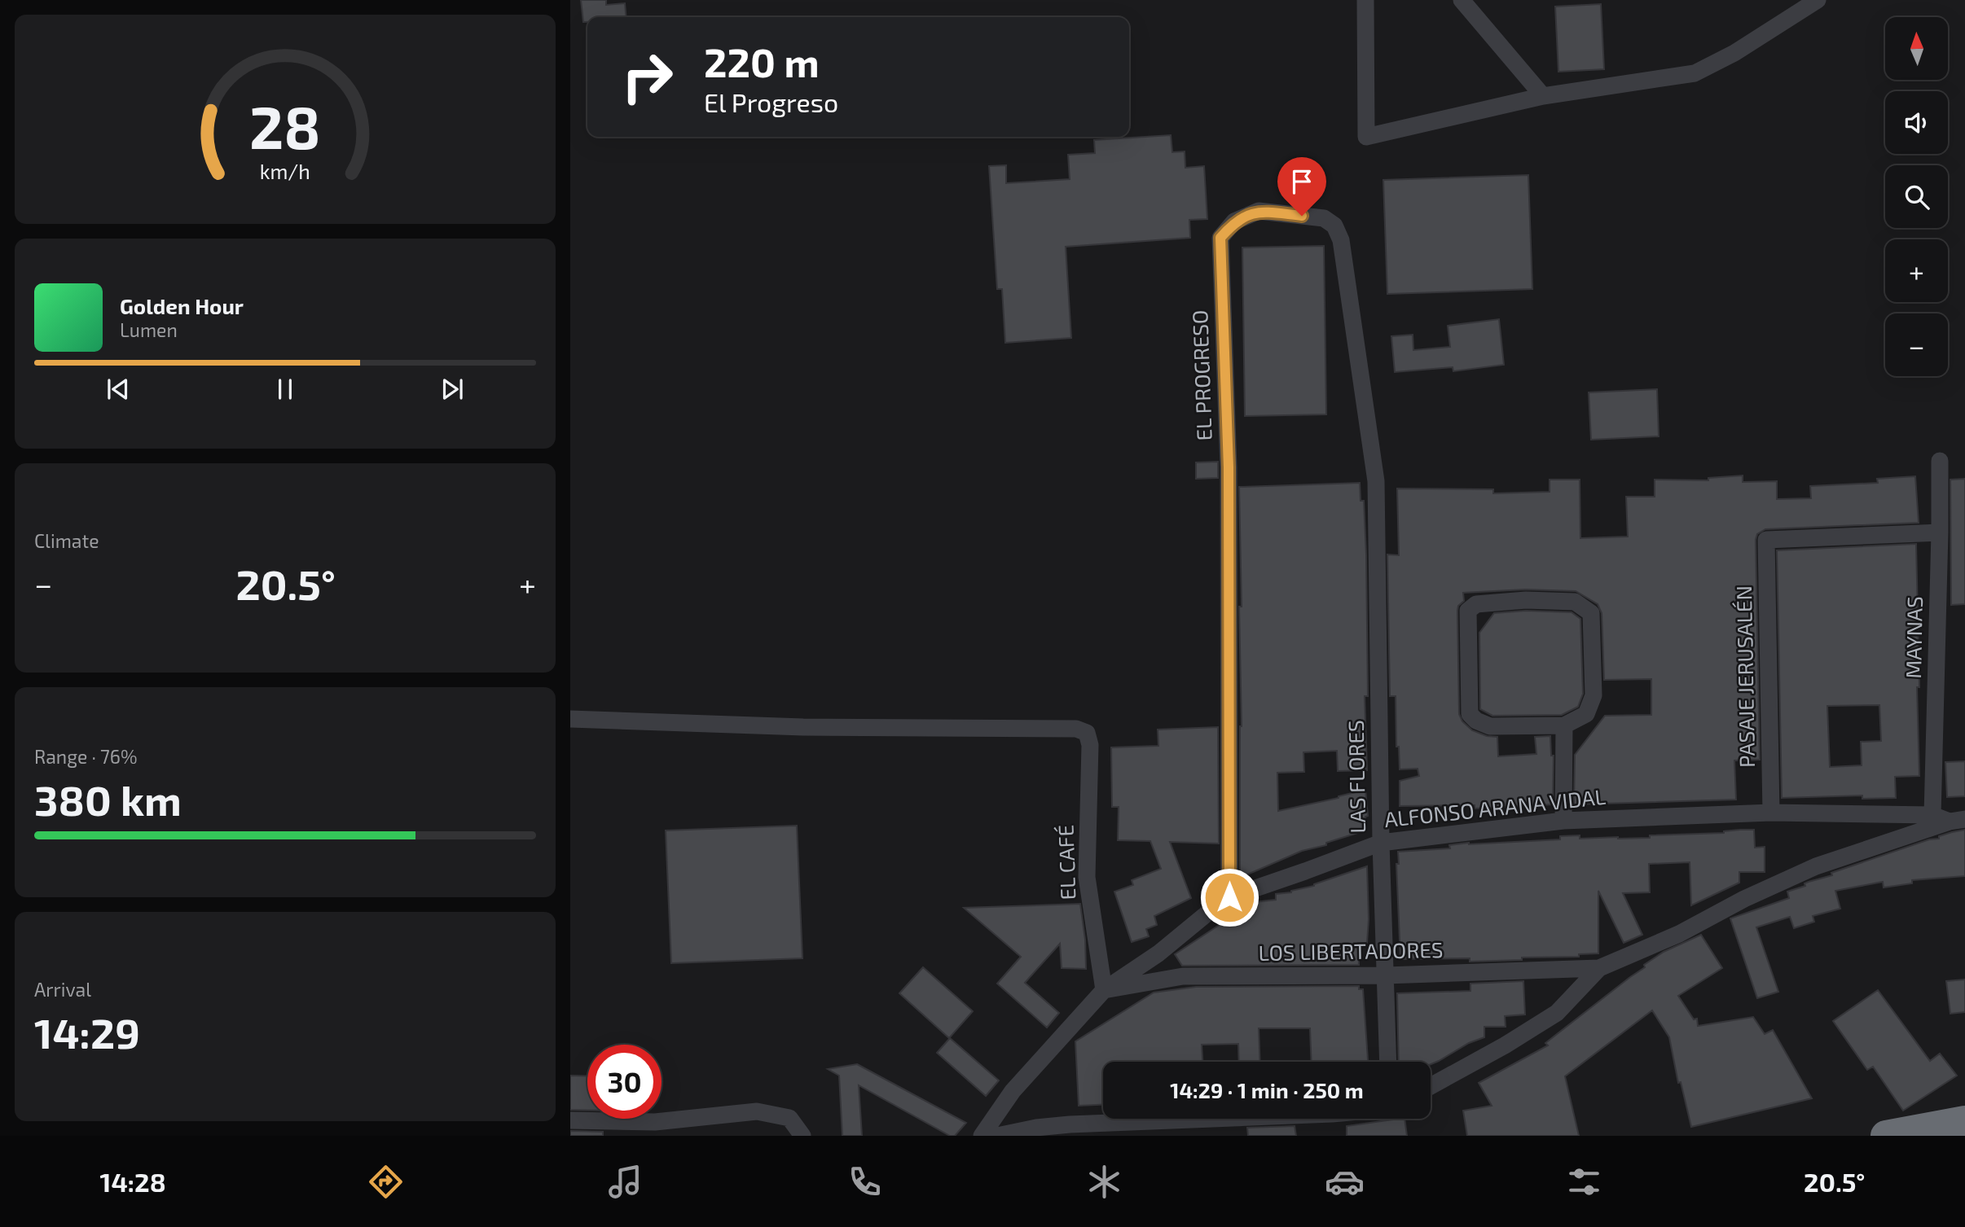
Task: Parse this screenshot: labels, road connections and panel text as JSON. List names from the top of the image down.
{
  "streets": {
    "street": [
      "EL PROGRESO",
      "MAYNAS",
      "PASAJE JERUSALÉN",
      "LAS FLORES",
      "ALFONSO ARANA VIDAL",
      "EL CAFÉ",
      "LOS LIBERTADORES"
    ]
  },
  "crossings": [
    ["EL PROGRESO", "LAS FLORES"],
    ["EL PROGRESO", "ALFONSO ARANA VIDAL"],
    ["MAYNAS", "PASAJE JERUSALÉN"],
    ["MAYNAS", "ALFONSO ARANA VIDAL"],
    ["PASAJE JERUSALÉN", "ALFONSO ARANA VIDAL"],
    ["LAS FLORES", "ALFONSO ARANA VIDAL"],
    ["LAS FLORES", "LOS LIBERTADORES"],
    ["ALFONSO ARANA VIDAL", "EL CAFÉ"],
    ["ALFONSO ARANA VIDAL", "LOS LIBERTADORES"],
    ["EL CAFÉ", "LOS LIBERTADORES"]
  ],
  "north": "top",
  "page": {
    "map_buttons": ["+", "−"],
    "turn": ["220 m", "El Progreso"],
    "song": ["Golden Hour", "Lumen"],
    "tile": [
      "Climate",
      ["Range · 76%", "380 km"],
      ["Arrival", "14:29"]
    ],
    "heat": ["−", "20.5°", "+"],
    "limit": "30",
    "trip": "14:29 · 1 min · 250 m",
    "tabs": ["14:28", "20.5°"],
    "gauge": ["28", "km/h"]
  }
}
